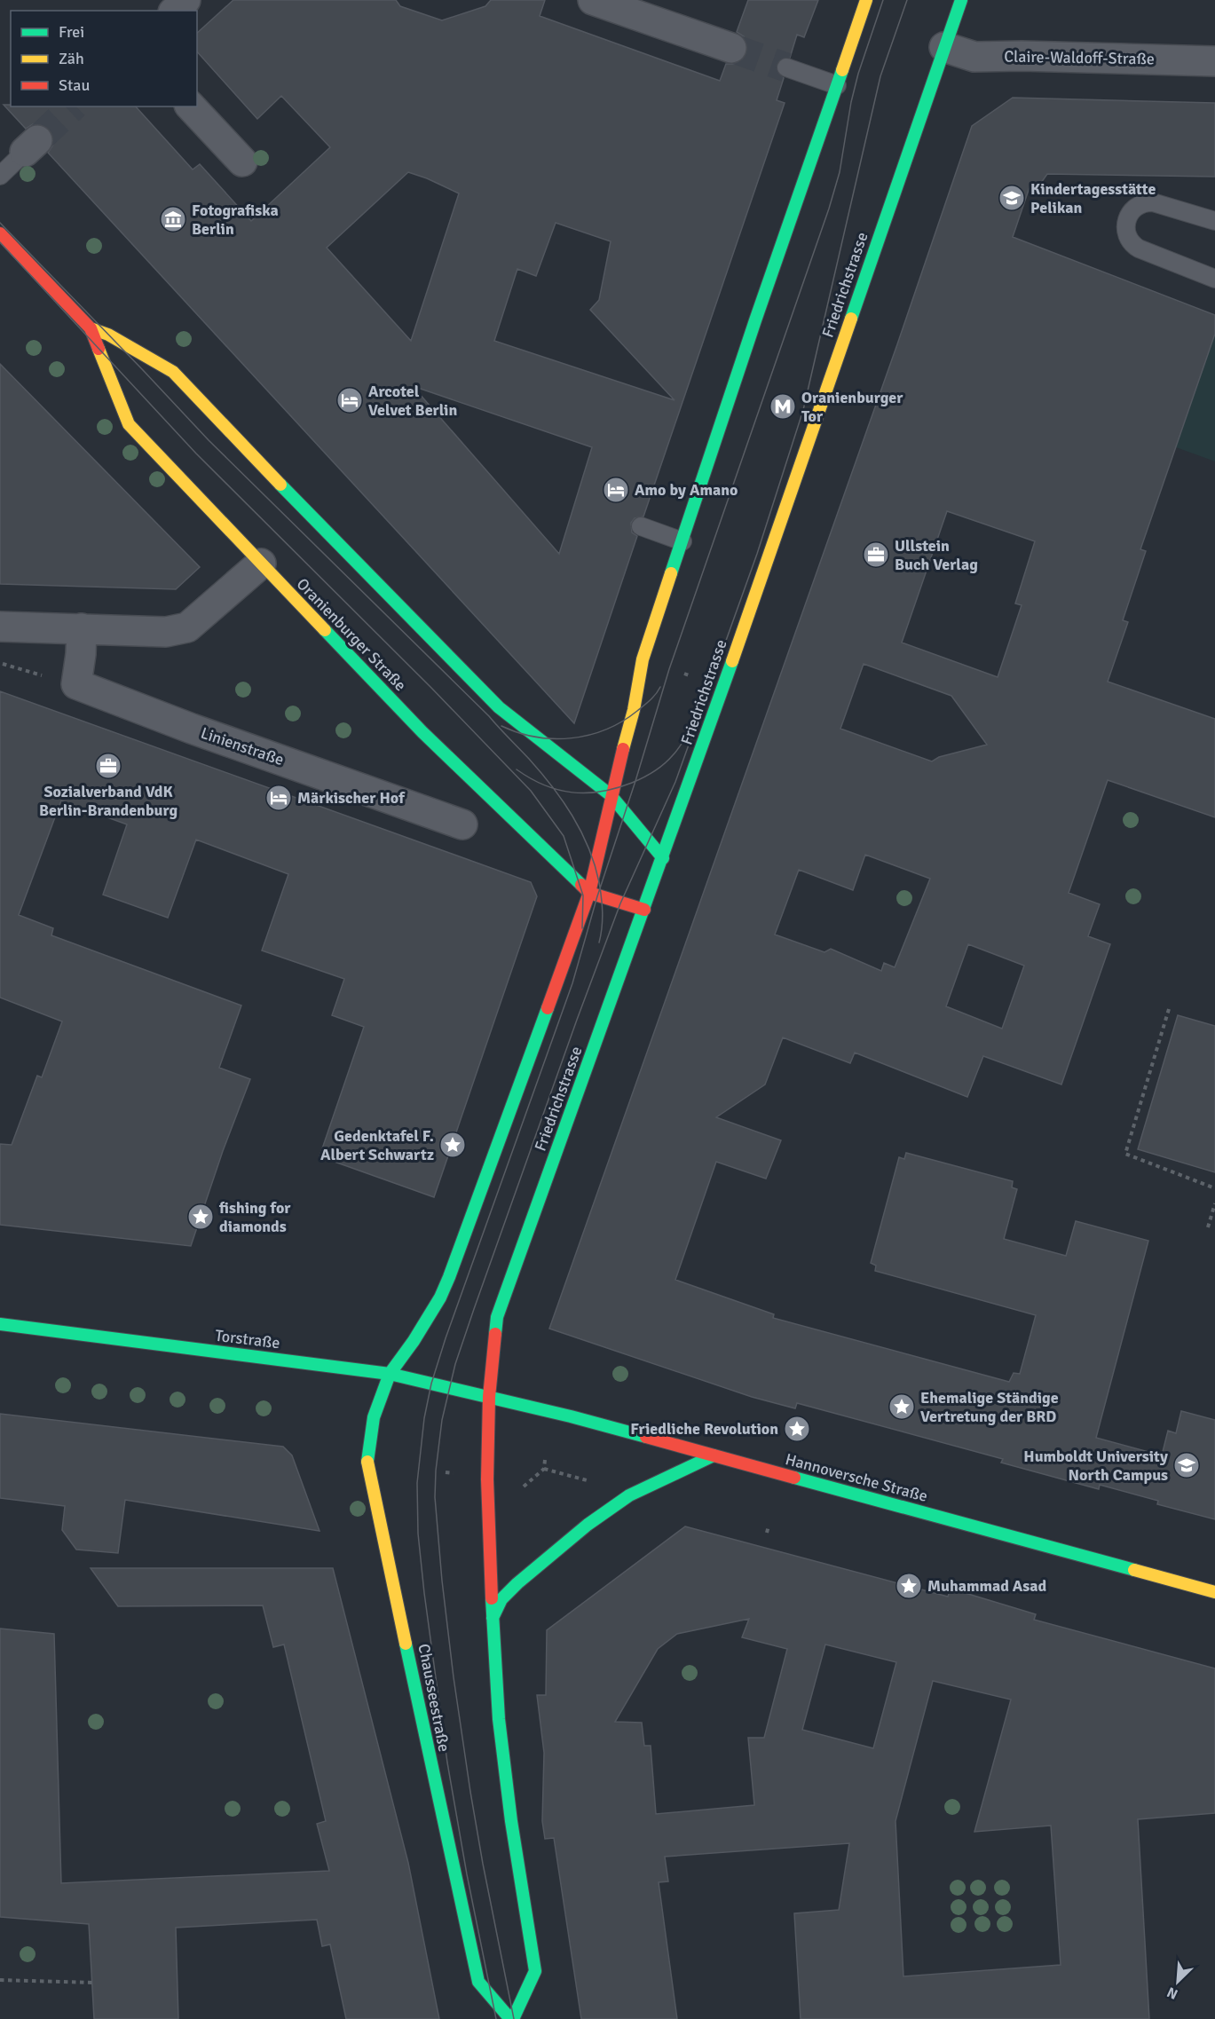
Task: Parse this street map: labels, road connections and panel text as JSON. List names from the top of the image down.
{
  "streets": {
    "main road": [
      "Friedrichstrasse",
      "Oranienburger Straße",
      "Torstraße",
      "Hannoversche Straße",
      "Chausseestraße"
    ],
    "street": ["Claire-Waldoff-Straße", "Linienstraße"]
  },
  "crossings": [
    ["Claire-Waldoff-Straße", "Friedrichstrasse"],
    ["Friedrichstrasse", "Oranienburger Straße"],
    ["Friedrichstrasse", "Torstraße"],
    ["Friedrichstrasse", "Hannoversche Straße"],
    ["Friedrichstrasse", "Chausseestraße"],
    ["Torstraße", "Hannoversche Straße"],
    ["Torstraße", "Chausseestraße"],
    ["Hannoversche Straße", "Chausseestraße"]
  ],
  "places": {
    "school or university": ["Kindertagesstätte Pelikan", "Humboldt University North Campus"],
    "museum": ["Fotografiska Berlin"],
    "hotel": ["Arcotel Velvet Berlin", "Amo by Amano", "Märkischer Hof"],
    "metro station": ["Oranienburger Tor"],
    "office": ["Ullstein Buch Verlag", "Sozialverband VdK Berlin-Brandenburg"],
    "place": [
      "Gedenktafel F. Albert Schwartz",
      "fishing for diamonds",
      "Ehemalige Ständige Vertretung der BRD",
      "Friedliche Revolution",
      "Muhammad Asad"
    ]
  },
  "legend": ["Frei", "Zäh", "Stau"],
  "north": "bottom left"
}
